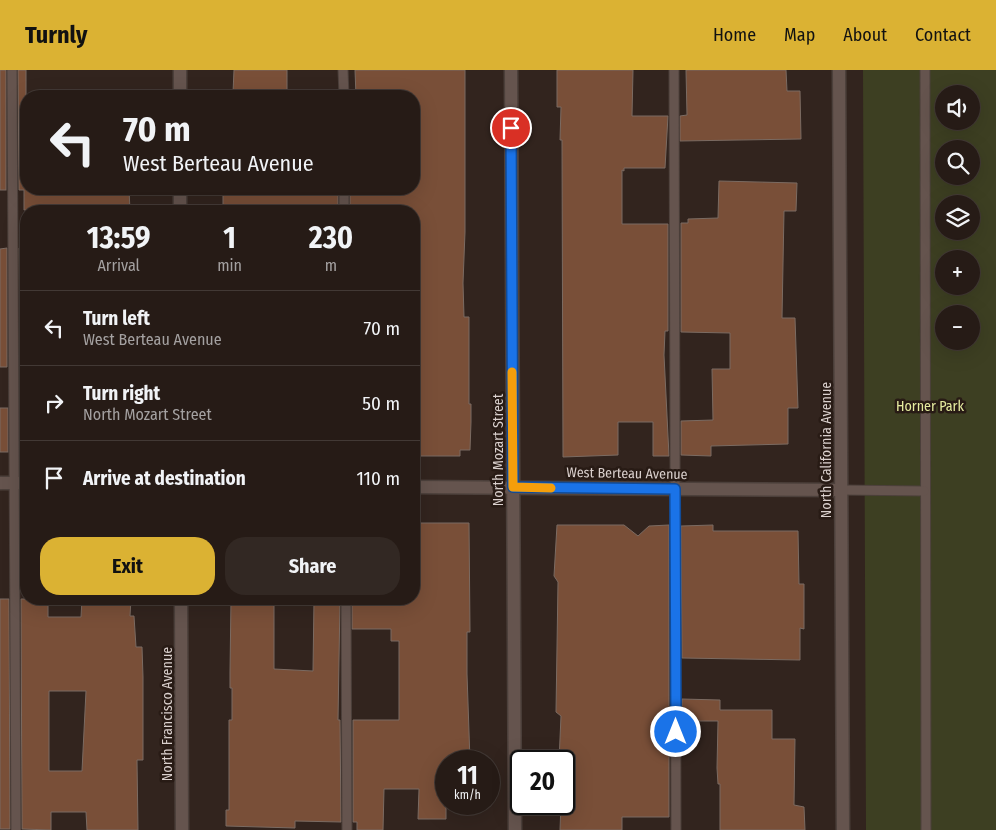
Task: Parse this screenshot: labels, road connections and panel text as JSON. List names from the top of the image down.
{
  "streets": {
    "street": [
      "North Mozart Street",
      "North California Avenue",
      "West Berteau Avenue",
      "North Francisco Avenue"
    ]
  },
  "crossings": [
    ["North Mozart Street", "West Berteau Avenue"],
    ["North California Avenue", "West Berteau Avenue"]
  ],
  "parks": ["Horner Park"],
  "page": {
    "header": "Turnly",
    "nav": [
      "Home",
      "Map",
      "About",
      "Contact"
    ],
    "map_buttons": ["+", "−"],
    "turn": ["70 m", "West Berteau Avenue"],
    "eta": [
      "13:59",
      "Arrival",
      "1",
      "min",
      "230",
      "m"
    ],
    "list": [
      {
        "name": "Turn left",
        "note": "West Berteau Avenue",
        "value": "70 m"
      },
      {
        "name": "Turn right",
        "note": "North Mozart Street",
        "value": "50 m"
      },
      {
        "name": "Arrive at destination",
        "value": "110 m"
      }
    ],
    "buttons": ["Exit", "Share"],
    "speed": "11 km/h",
    "limit": "20"
  }
}
